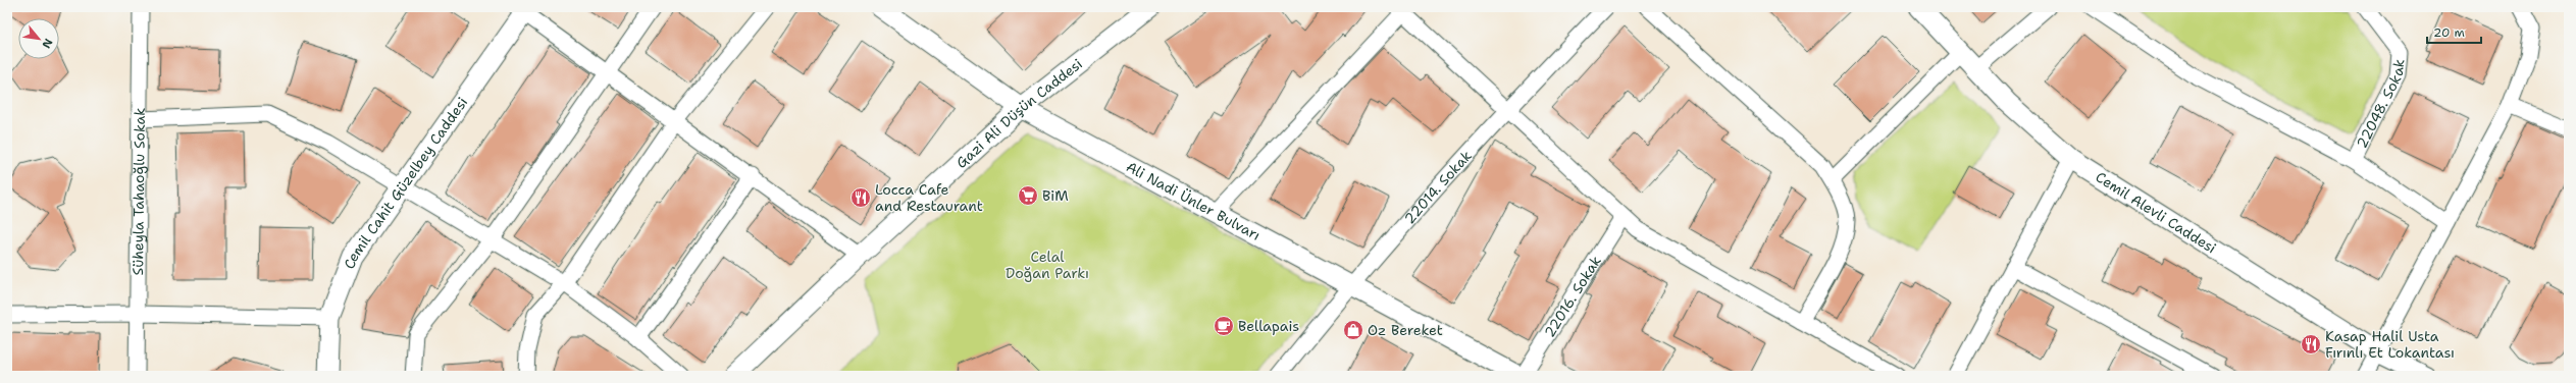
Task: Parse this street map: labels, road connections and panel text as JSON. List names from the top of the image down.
{
  "streets": {
    "street": [
      "22048. Sokak",
      "Gazi Ali Düşün Caddesi",
      "Cemil Cahit Güzelbey Caddesi",
      "22014. Sokak",
      "Süheyla Tahaoğlu Sokak",
      "Ali Nadi Ünler Bulvarı",
      "Cemil Alevli Caddesi",
      "22016. Sokak"
    ]
  },
  "crossings": [
    ["Gazi Ali Düşün Caddesi", "Ali Nadi Ünler Bulvarı"],
    ["22014. Sokak", "Ali Nadi Ünler Bulvarı"]
  ],
  "parks": ["Celal Doğan Parkı"],
  "places": {
    "supermarket": ["BiM"],
    "restaurant": ["Locca Cafe and Restaurant", "Kasap Halil Usta Fırınlı Et Lokantası"],
    "cafe": ["Bellapais"],
    "shop": ["Oz Bereket"]
  },
  "scale_bar": "20 m",
  "north": "bottom right"
}
